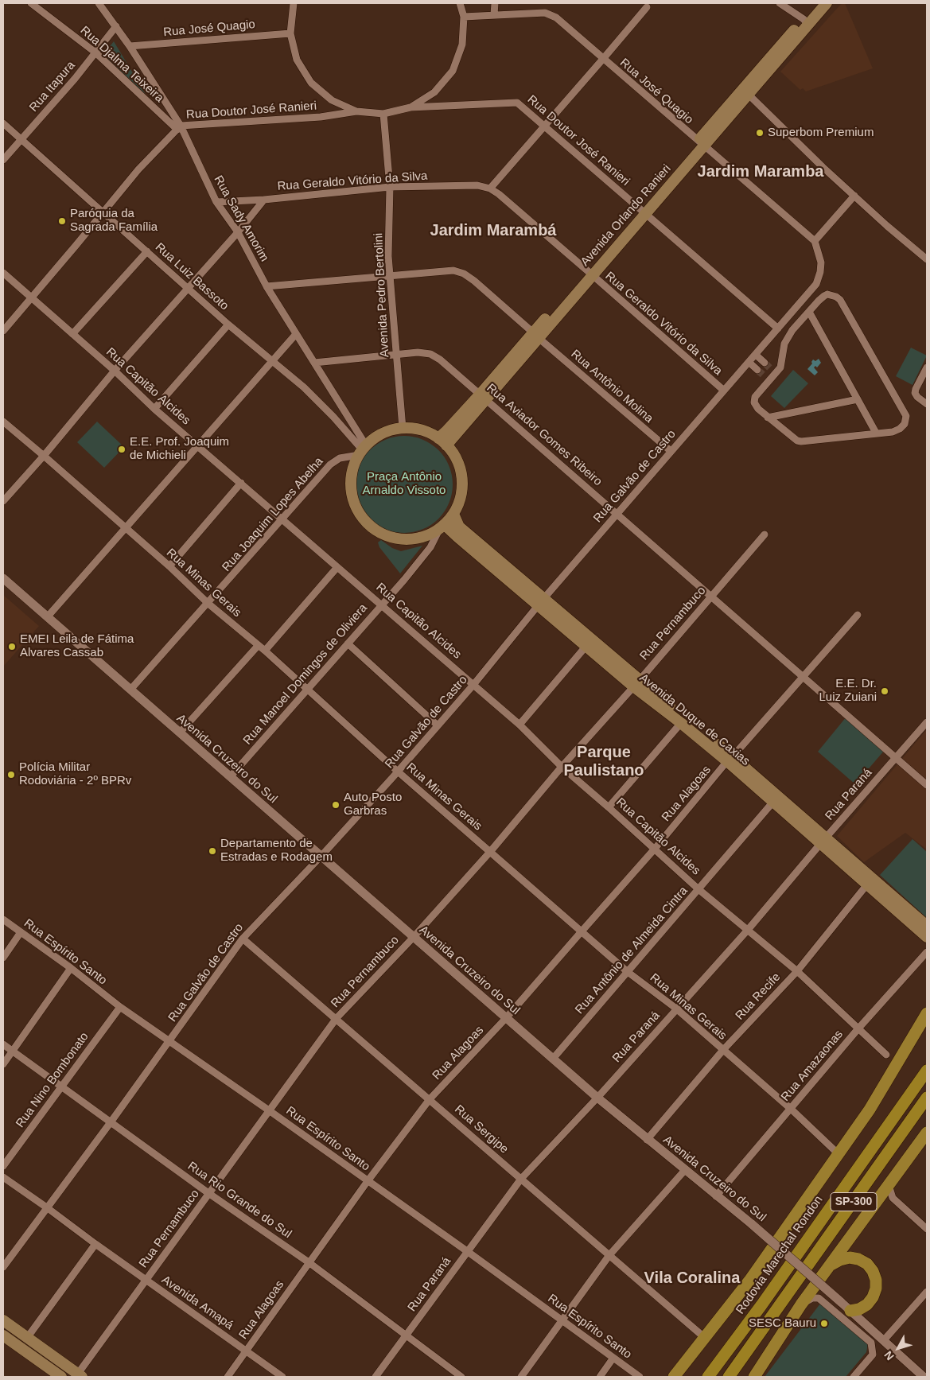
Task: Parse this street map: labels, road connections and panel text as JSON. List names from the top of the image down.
{
  "streets": {
    "highway": ["SP-300", "Rodovia Marechal Rondon"],
    "main road": ["Avenida Orlando Ranieri", "Avenida Duque de Caxias"],
    "street": [
      "Rua José Quagio",
      "Rua Djalma Teixeira",
      "Rua Itapura",
      "Rua Doutor José Ranieri",
      "Rua Geraldo Vitório da Silva",
      "Rua Sady Amorim",
      "Rua Luiz Bassoto",
      "Avenida Pedro Bertolini",
      "Rua Capitão Alcides",
      "Rua Antônio Molina",
      "Rua Aviador Gomes Ribeiro",
      "Rua Galvão de Castro",
      "Rua Joaquim Lopes Abelha",
      "Rua Minas Gerais",
      "Rua Pernambuco",
      "Rua Manoel Domingos de Oliviera",
      "Avenida Cruzeiro do Sul",
      "Rua Alagoas",
      "Rua Paraná",
      "Rua Antônio de Almeida Cintra",
      "Rua Espírito Santo",
      "Rua Recife",
      "Rua Amazaonas",
      "Rua Nino Bombonato",
      "Rua Sergipe",
      "Rua Rio Grande do Sul",
      "Avenida Amapá"
    ]
  },
  "crossings": [
    ["Rua José Quagio", "Avenida Orlando Ranieri"],
    ["Rua José Quagio", "Rua Sady Amorim"],
    ["Rua José Quagio", "Rua Galvão de Castro"],
    ["Rua Djalma Teixeira", "Rua Itapura"],
    ["Rua Djalma Teixeira", "Rua Doutor José Ranieri"],
    ["Rua Djalma Teixeira", "Rua Sady Amorim"],
    ["Rua Itapura", "Rua Sady Amorim"],
    ["Rua Itapura", "Rua Luiz Bassoto"],
    ["Rua Doutor José Ranieri", "Avenida Orlando Ranieri"],
    ["Rua Doutor José Ranieri", "Rua Sady Amorim"],
    ["Rua Doutor José Ranieri", "Rua Luiz Bassoto"],
    ["Rua Doutor José Ranieri", "Rua Capitão Alcides"],
    ["Rua Doutor José Ranieri", "Rua Galvão de Castro"],
    ["Rua Geraldo Vitório da Silva", "Avenida Orlando Ranieri"],
    ["Rua Geraldo Vitório da Silva", "Rua Sady Amorim"],
    ["Rua Geraldo Vitório da Silva", "Avenida Pedro Bertolini"],
    ["Rua Geraldo Vitório da Silva", "Rua Galvão de Castro"],
    ["Avenida Orlando Ranieri", "Rua Sady Amorim"],
    ["Avenida Orlando Ranieri", "Rua Luiz Bassoto"],
    ["Avenida Orlando Ranieri", "Avenida Pedro Bertolini"],
    ["Avenida Orlando Ranieri", "Rua Antônio Molina"],
    ["Avenida Orlando Ranieri", "Rua Aviador Gomes Ribeiro"],
    ["Avenida Orlando Ranieri", "Rua Joaquim Lopes Abelha"],
    ["Avenida Orlando Ranieri", "Rua Manoel Domingos de Oliviera"],
    ["Avenida Orlando Ranieri", "Avenida Duque de Caxias"],
    ["Rua Sady Amorim", "Rua Luiz Bassoto"],
    ["Rua Sady Amorim", "Avenida Pedro Bertolini"],
    ["Rua Sady Amorim", "Rua Antônio Molina"],
    ["Rua Sady Amorim", "Rua Aviador Gomes Ribeiro"],
    ["Rua Sady Amorim", "Rua Joaquim Lopes Abelha"],
    ["Rua Sady Amorim", "Rua Manoel Domingos de Oliviera"],
    ["Rua Sady Amorim", "Avenida Duque de Caxias"],
    ["Rua Luiz Bassoto", "Avenida Pedro Bertolini"],
    ["Rua Luiz Bassoto", "Rua Joaquim Lopes Abelha"],
    ["Rua Luiz Bassoto", "Rua Manoel Domingos de Oliviera"],
    ["Rua Luiz Bassoto", "Avenida Duque de Caxias"],
    ["Avenida Pedro Bertolini", "Rua Antônio Molina"],
    ["Avenida Pedro Bertolini", "Rua Aviador Gomes Ribeiro"],
    ["Avenida Pedro Bertolini", "Rua Joaquim Lopes Abelha"],
    ["Avenida Pedro Bertolini", "Rua Manoel Domingos de Oliviera"],
    ["Avenida Pedro Bertolini", "Avenida Duque de Caxias"],
    ["Rua Capitão Alcides", "Rua Galvão de Castro"],
    ["Rua Capitão Alcides", "Rua Joaquim Lopes Abelha"],
    ["Rua Capitão Alcides", "Rua Pernambuco"],
    ["Rua Capitão Alcides", "Rua Manoel Domingos de Oliviera"],
    ["Rua Capitão Alcides", "Rua Alagoas"],
    ["Rua Capitão Alcides", "Rua Paraná"],
    ["Rua Capitão Alcides", "Rua Antônio de Almeida Cintra"],
    ["Rua Capitão Alcides", "Rua Recife"],
    ["Rua Capitão Alcides", "Rua Amazaonas"],
    ["Rua Antônio Molina", "Rua Galvão de Castro"],
    ["Rua Aviador Gomes Ribeiro", "Rua Galvão de Castro"],
    ["Rua Aviador Gomes Ribeiro", "Rua Pernambuco"],
    ["Rua Aviador Gomes Ribeiro", "Rua Alagoas"],
    ["Rua Aviador Gomes Ribeiro", "Rua Paraná"],
    ["Rua Galvão de Castro", "Rua Minas Gerais"],
    ["Rua Galvão de Castro", "Avenida Duque de Caxias"],
    ["Rua Galvão de Castro", "Avenida Cruzeiro do Sul"],
    ["Rua Galvão de Castro", "Rua Espírito Santo"],
    ["Rua Galvão de Castro", "Rua Sergipe"],
    ["Rua Galvão de Castro", "Rua Rio Grande do Sul"],
    ["Rua Galvão de Castro", "Avenida Amapá"],
    ["Rua Joaquim Lopes Abelha", "Rua Minas Gerais"],
    ["Rua Joaquim Lopes Abelha", "Rua Manoel Domingos de Oliviera"],
    ["Rua Joaquim Lopes Abelha", "Avenida Duque de Caxias"],
    ["Rua Joaquim Lopes Abelha", "Avenida Cruzeiro do Sul"],
    ["Rua Minas Gerais", "Rua Pernambuco"],
    ["Rua Minas Gerais", "Rua Manoel Domingos de Oliviera"],
    ["Rua Minas Gerais", "Rua Alagoas"],
    ["Rua Minas Gerais", "Rua Paraná"],
    ["Rua Minas Gerais", "Rua Antônio de Almeida Cintra"],
    ["Rua Minas Gerais", "Rua Recife"],
    ["Rua Minas Gerais", "Rua Amazaonas"],
    ["Rua Pernambuco", "Avenida Duque de Caxias"],
    ["Rua Pernambuco", "Avenida Cruzeiro do Sul"],
    ["Rua Pernambuco", "Rua Espírito Santo"],
    ["Rua Pernambuco", "Rua Sergipe"],
    ["Rua Pernambuco", "Rua Rio Grande do Sul"],
    ["Rua Pernambuco", "Avenida Amapá"],
    ["Rua Manoel Domingos de Oliviera", "Avenida Duque de Caxias"],
    ["Rua Manoel Domingos de Oliviera", "Avenida Cruzeiro do Sul"],
    ["Avenida Duque de Caxias", "Rua Alagoas"],
    ["Avenida Duque de Caxias", "Rua Paraná"],
    ["Avenida Duque de Caxias", "Rua Antônio de Almeida Cintra"],
    ["Avenida Duque de Caxias", "Rua Recife"],
    ["Avenida Cruzeiro do Sul", "Rua Alagoas"],
    ["Avenida Cruzeiro do Sul", "Rua Paraná"],
    ["Avenida Cruzeiro do Sul", "Rua Antônio de Almeida Cintra"],
    ["Avenida Cruzeiro do Sul", "Rua Recife"],
    ["Avenida Cruzeiro do Sul", "Rua Amazaonas"],
    ["Rua Alagoas", "Rua Espírito Santo"],
    ["Rua Alagoas", "Rua Sergipe"],
    ["Rua Alagoas", "Rua Rio Grande do Sul"],
    ["Rua Alagoas", "Avenida Amapá"],
    ["Rua Paraná", "Rua Espírito Santo"],
    ["Rua Paraná", "Rua Sergipe"],
    ["Rua Paraná", "Rua Rio Grande do Sul"],
    ["Rua Espírito Santo", "Rua Nino Bombonato"],
    ["Rua Nino Bombonato", "Rua Rio Grande do Sul"]
  ],
  "districts": [
    "Jardim Maramba",
    "Jardim Marambá",
    "Parque Paulistano",
    "Vila Coralina"
  ],
  "parks": ["Praça Antônio Arnaldo Vissoto"],
  "places": [
    "Superbom Premium",
    "Paróquia da Sagrada Família",
    "E.E. Prof. Joaquim de Michieli",
    "EMEI Leila de Fátima Alvares Cassab",
    "E.E. Dr. Luiz Zuiani",
    "Polícia Militar Rodoviária - 2º BPRv",
    "Auto Posto Garbras",
    "Departamento de Estradas e Rodagem",
    "SESC Bauru"
  ],
  "north": "bottom left"
}
